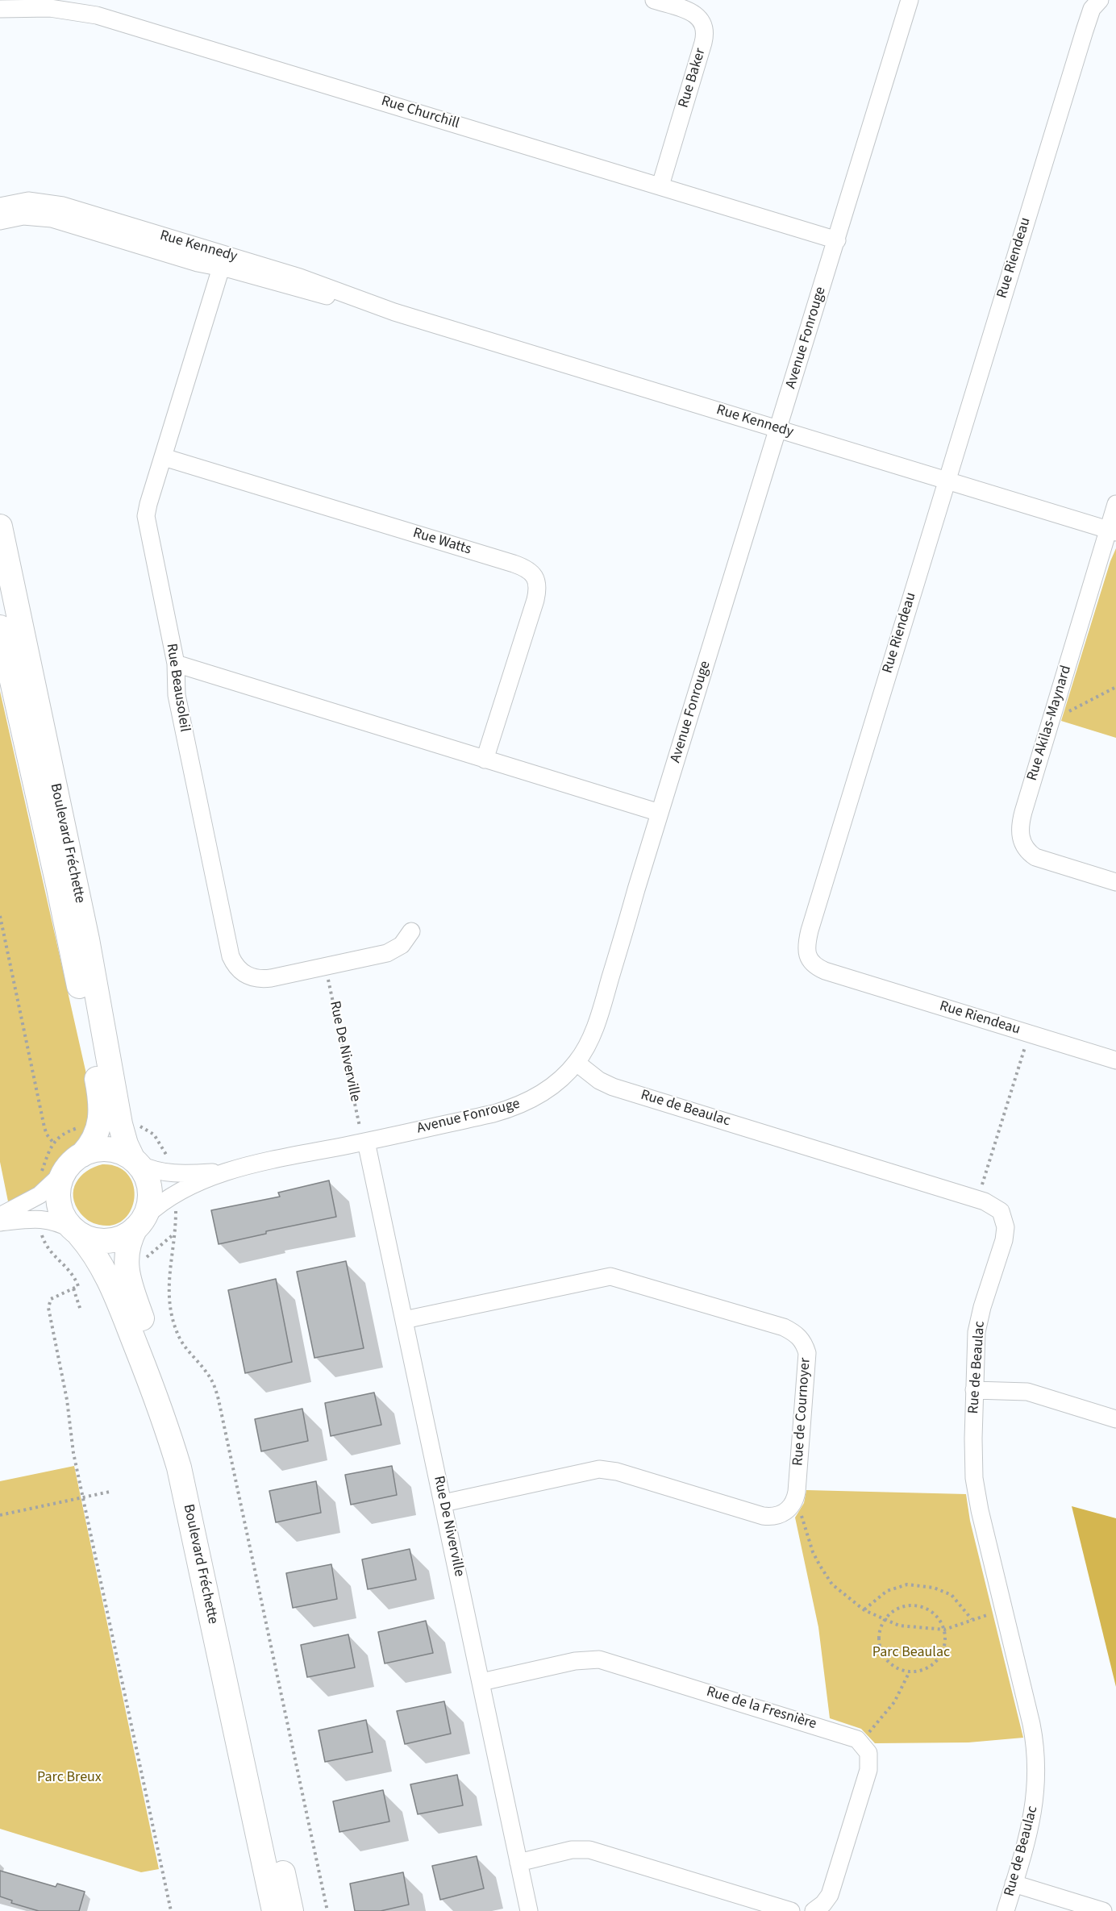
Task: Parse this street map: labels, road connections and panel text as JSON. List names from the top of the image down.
{
  "streets": {
    "main road": ["Boulevard Fréchette"],
    "street": [
      "Rue Baker",
      "Rue Churchill",
      "Rue Kennedy",
      "Rue Riendeau",
      "Avenue Fonrouge",
      "Rue Watts",
      "Rue Beausoleil",
      "Rue Akilas-Maynard",
      "Rue De Niverville",
      "Rue de Beaulac",
      "Rue de Cournoyer",
      "Rue de la Fresnière"
    ]
  },
  "crossings": [
    ["Rue Baker", "Rue Churchill"],
    ["Rue Churchill", "Avenue Fonrouge"],
    ["Rue Kennedy", "Rue Riendeau"],
    ["Rue Kennedy", "Avenue Fonrouge"],
    ["Rue Kennedy", "Rue Beausoleil"],
    ["Rue Kennedy", "Rue Akilas-Maynard"],
    ["Avenue Fonrouge", "Rue De Niverville"],
    ["Avenue Fonrouge", "Rue de Beaulac"],
    ["Rue Watts", "Rue Beausoleil"],
    ["Rue De Niverville", "Rue de Cournoyer"],
    ["Rue De Niverville", "Rue de la Fresnière"]
  ],
  "parks": ["Parc Beaulac", "Parc Breux"]
}
